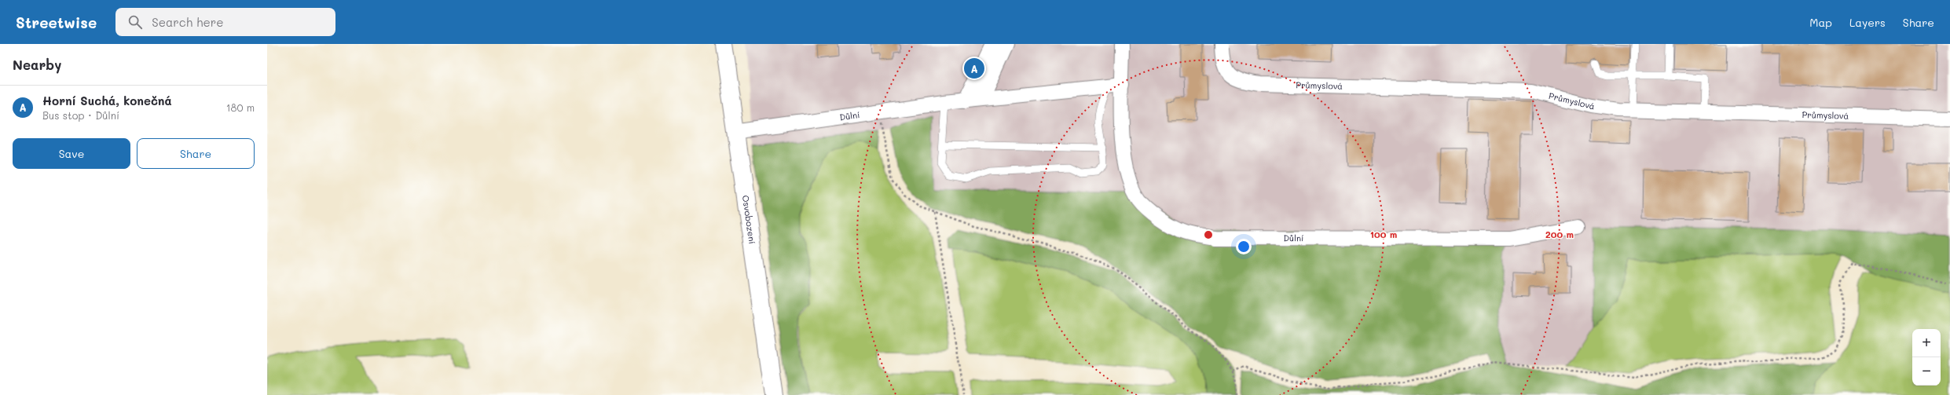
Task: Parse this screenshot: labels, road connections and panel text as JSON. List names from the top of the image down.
{
  "streets": {
    "main road": ["Osvobození"],
    "street": ["Průmyslová", "Důlní"]
  },
  "crossings": [
    ["Důlní", "Osvobození"]
  ],
  "page": {
    "header": "Streetwise",
    "search": "Search here",
    "nav": ["Map", "Layers", "Share"],
    "heading": "Nearby",
    "pins": "A",
    "list": [
      {
        "mark": "A",
        "name": "Horní Suchá, konečná",
        "note": "Bus stop · Důlní",
        "value": "180 m"
      }
    ],
    "buttons": ["Save", "Share"],
    "map_buttons": ["+", "−"]
  },
  "rings": ["100 m", "200 m"]
}
